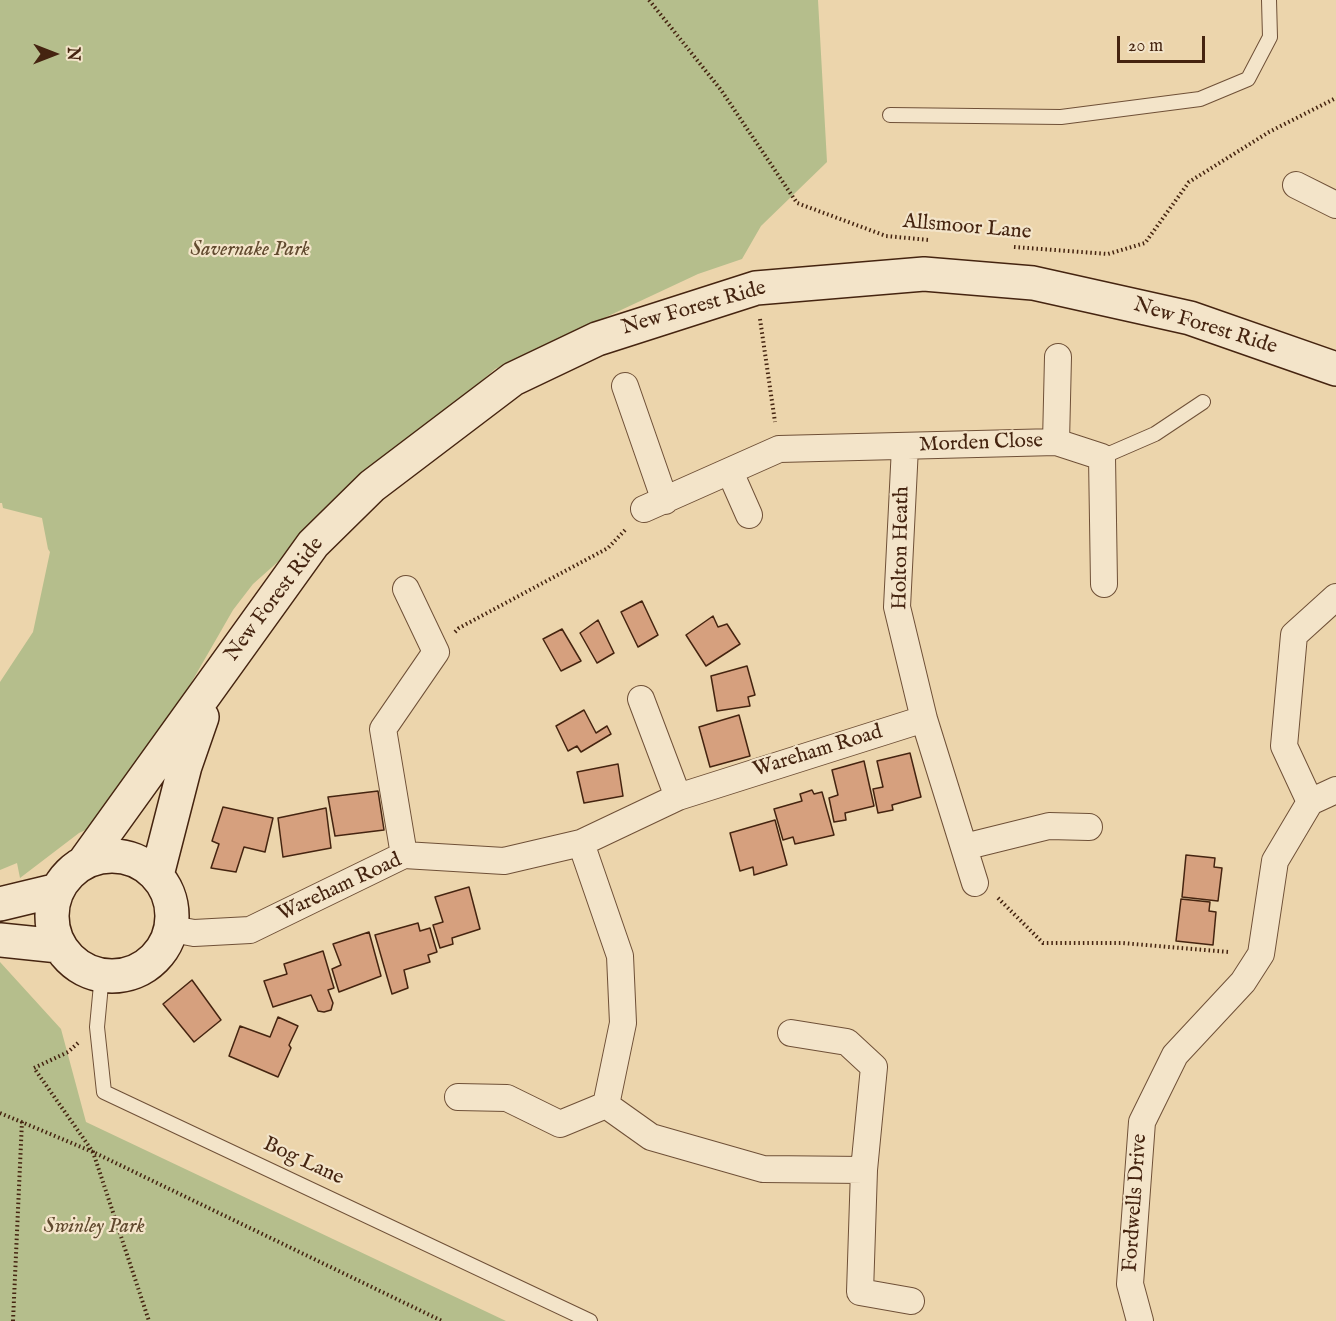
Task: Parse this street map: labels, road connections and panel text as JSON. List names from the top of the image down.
{
  "streets": {
    "main road": ["New Forest Ride"],
    "street": [
      "Morden Close",
      "Holton Heath",
      "Wareham Road",
      "Fordwells Drive"
    ],
    "lane": ["Bog Lane"],
    "path": ["Allsmoor Lane"]
  },
  "crossings": [
    ["New Forest Ride", "Wareham Road"],
    ["New Forest Ride", "Bog Lane"],
    ["Morden Close", "Holton Heath"],
    ["Holton Heath", "Wareham Road"],
    ["Wareham Road", "Bog Lane"]
  ],
  "parks": ["Savernake Park", "Swinley Park"],
  "scale_bar": "20 m",
  "north": "right"
}
